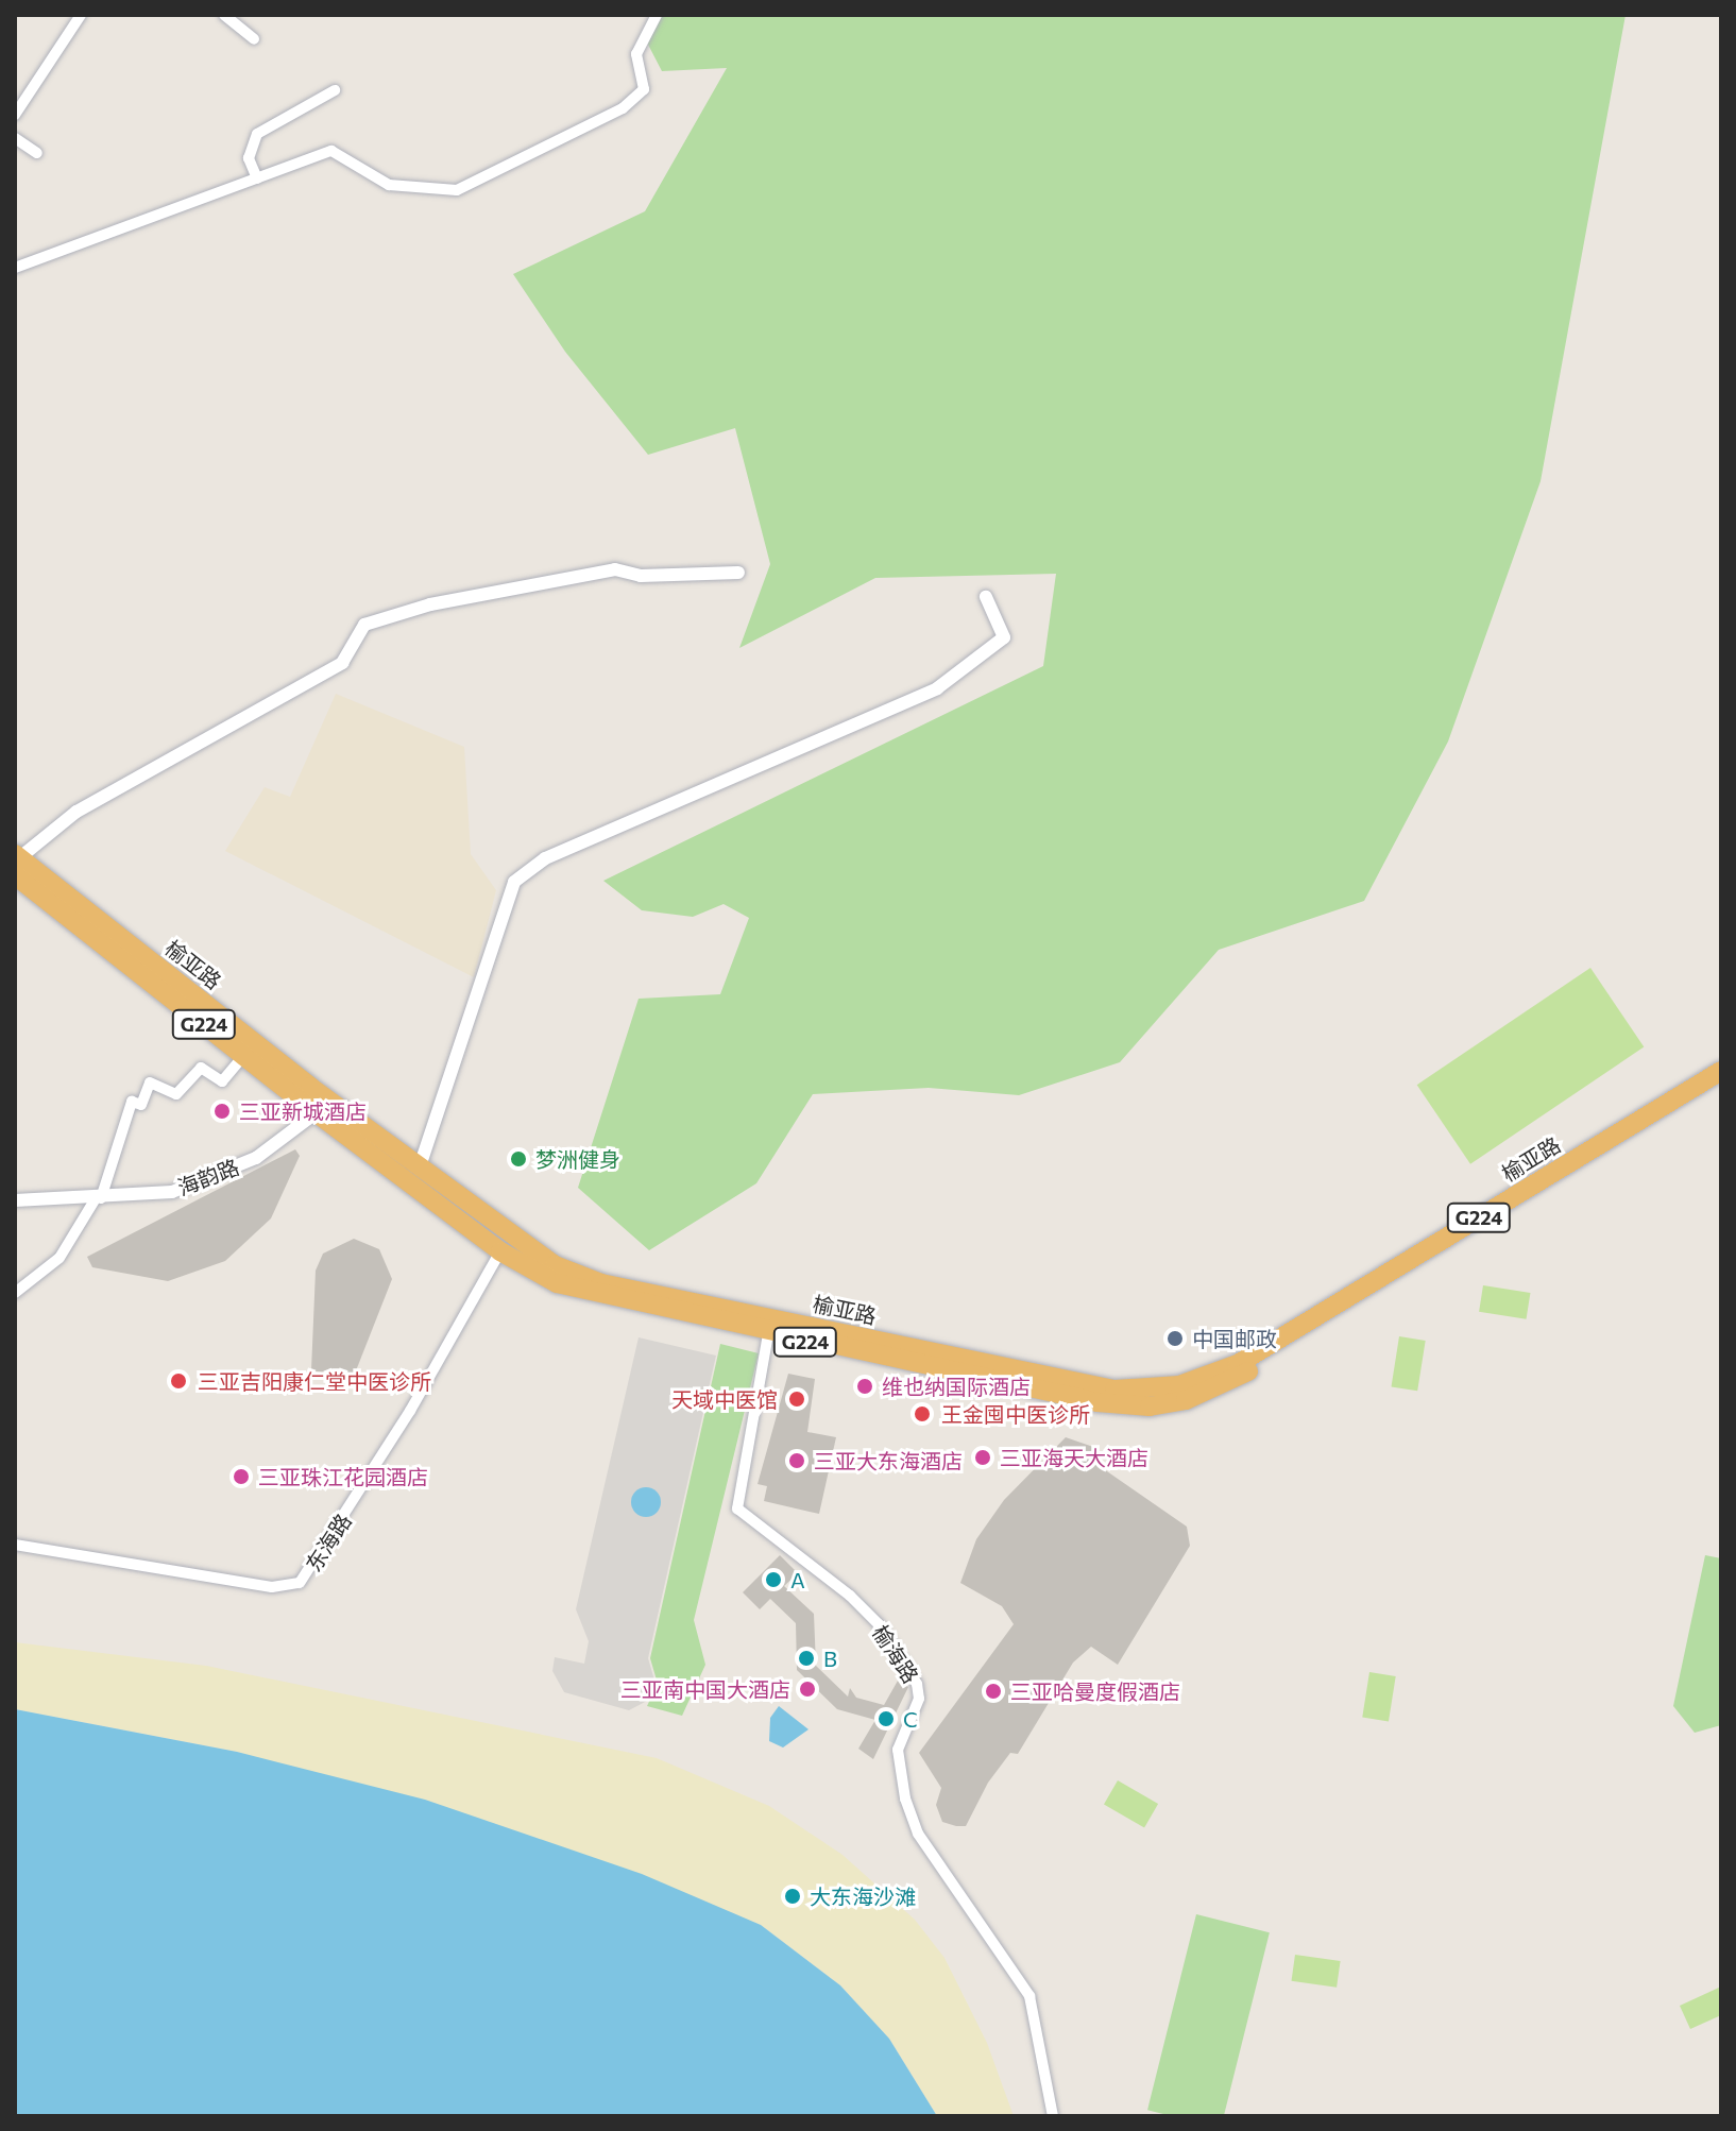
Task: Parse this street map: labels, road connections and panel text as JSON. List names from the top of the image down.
{
  "streets": {
    "highway": ["榆亚路", "G224"],
    "street": ["海韵路", "东海路", "榆海路"]
  },
  "crossings": [
    ["榆亚路", "海韵路"],
    ["榆亚路", "东海路"],
    ["榆亚路", "榆海路"]
  ],
  "places": [
    "三亚新城酒店",
    "梦洲健身",
    "中国邮政",
    "三亚吉阳康仁堂中医诊所",
    "维也纳国际酒店",
    "天域中医馆",
    "王金囤中医诊所",
    "三亚海天大酒店",
    "三亚大东海酒店",
    "三亚珠江花园酒店",
    "A",
    "B",
    "三亚南中国大酒店",
    "三亚哈曼度假酒店",
    "C",
    "大东海沙滩"
  ]
}
